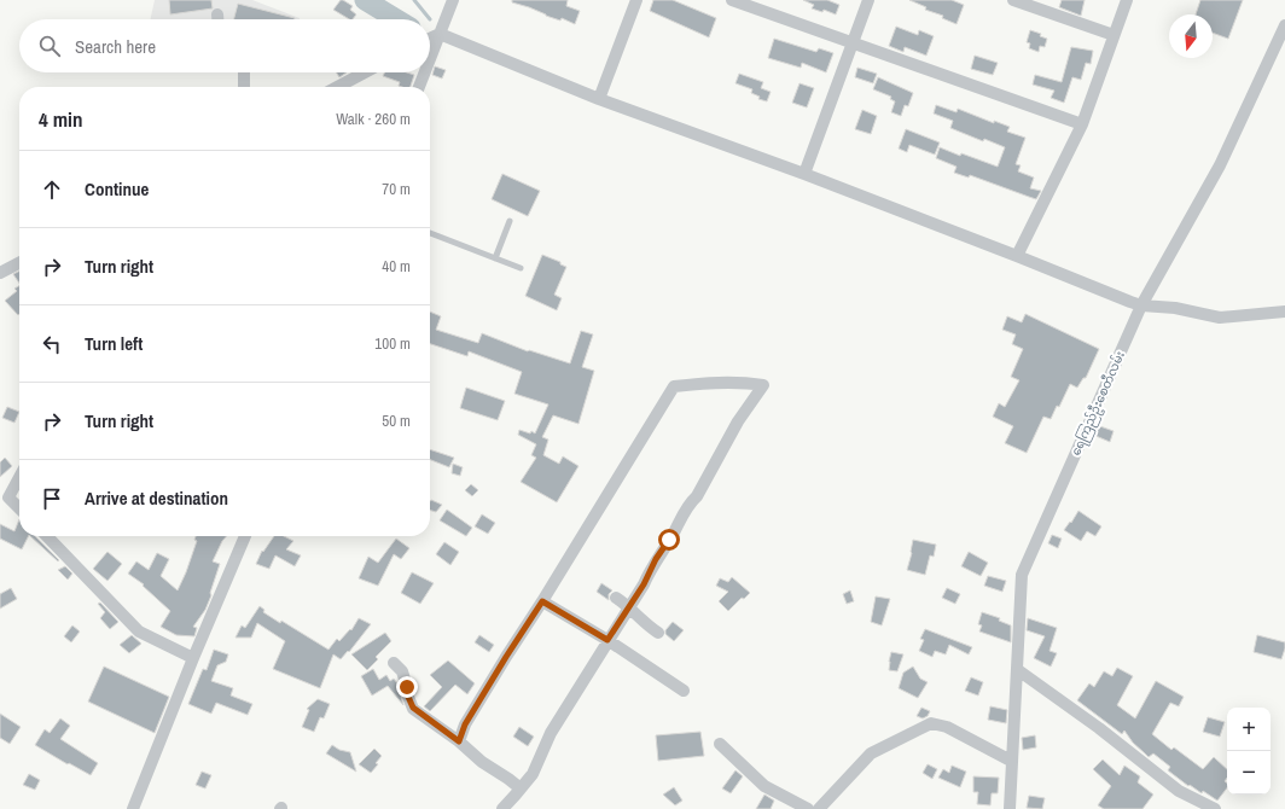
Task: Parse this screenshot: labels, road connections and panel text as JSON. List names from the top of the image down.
{
  "streets": {
    "street": ["ရေကြည်ဦးစေတီလမ်း"]
  },
  "north": "bottom",
  "page": {
    "search": "Search here",
    "heading": ["4 min", "Walk · 260 m"],
    "list": [
      ["Continue", "70 m"],
      ["Turn right", "40 m"],
      ["Turn left", "100 m"],
      ["Turn right", "50 m"],
      "Arrive at destination"
    ],
    "map_buttons": ["+", "−"]
  }
}
